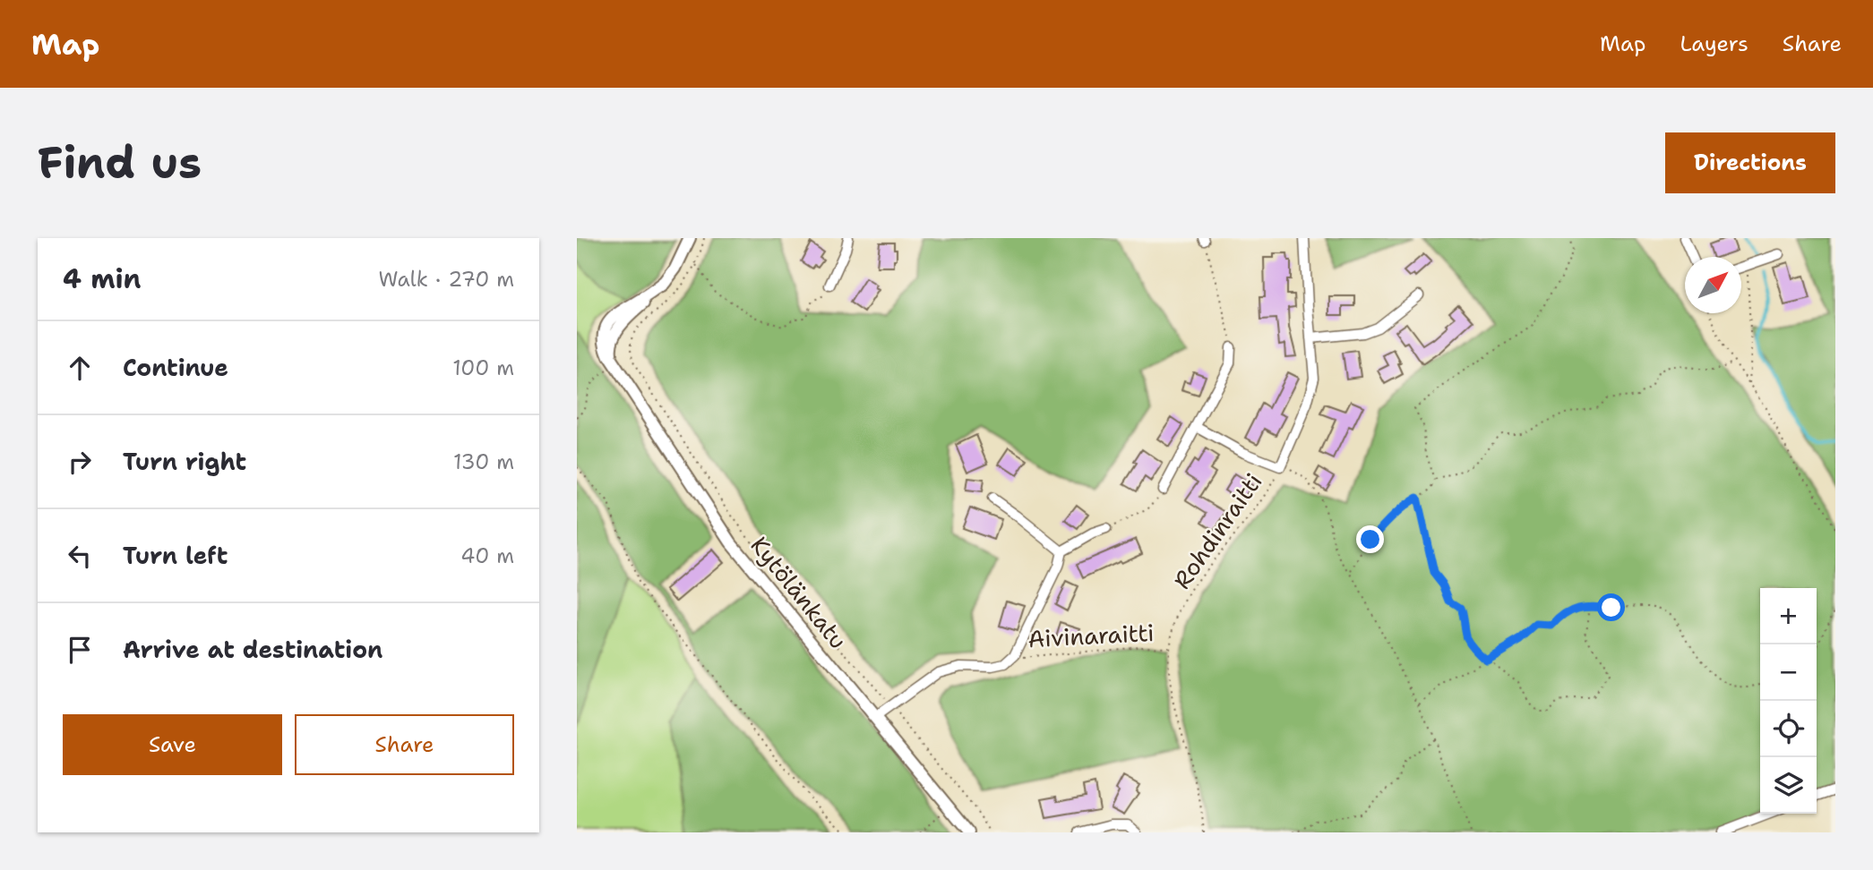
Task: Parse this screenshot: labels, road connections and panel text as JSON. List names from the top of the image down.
{
  "streets": {
    "street": ["Kytölänkatu"],
    "path": ["Rohdinraitti", "Aivinaraitti"]
  },
  "crossings": [
    ["Rohdinraitti", "Aivinaraitti"]
  ],
  "north": "top right",
  "page": {
    "header": "Map",
    "nav": ["Map", "Layers", "Share"],
    "buttons": [
      "Directions",
      ["Save", "Share"]
    ],
    "title": "Find us",
    "heading": ["4 min", "Walk · 270 m"],
    "list": [
      ["Continue", "100 m"],
      ["Turn right", "130 m"],
      ["Turn left", "40 m"],
      "Arrive at destination"
    ],
    "map_buttons": ["+", "−"]
  }
}
